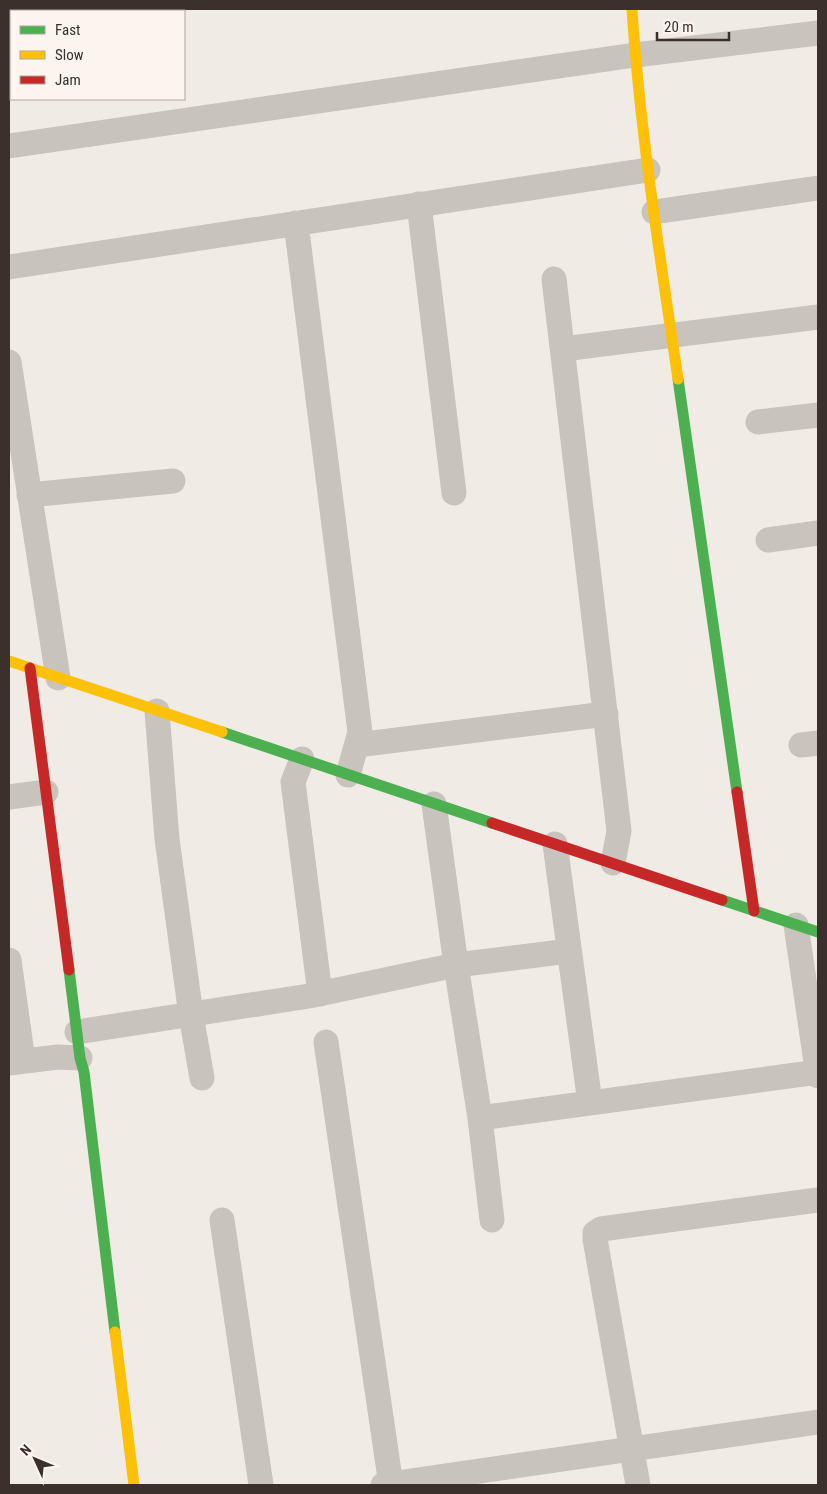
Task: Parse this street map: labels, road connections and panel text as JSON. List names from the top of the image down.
{
  "legend": ["Fast", "Slow", "Jam"],
  "scale_bar": "20 m",
  "north": "top left"
}
